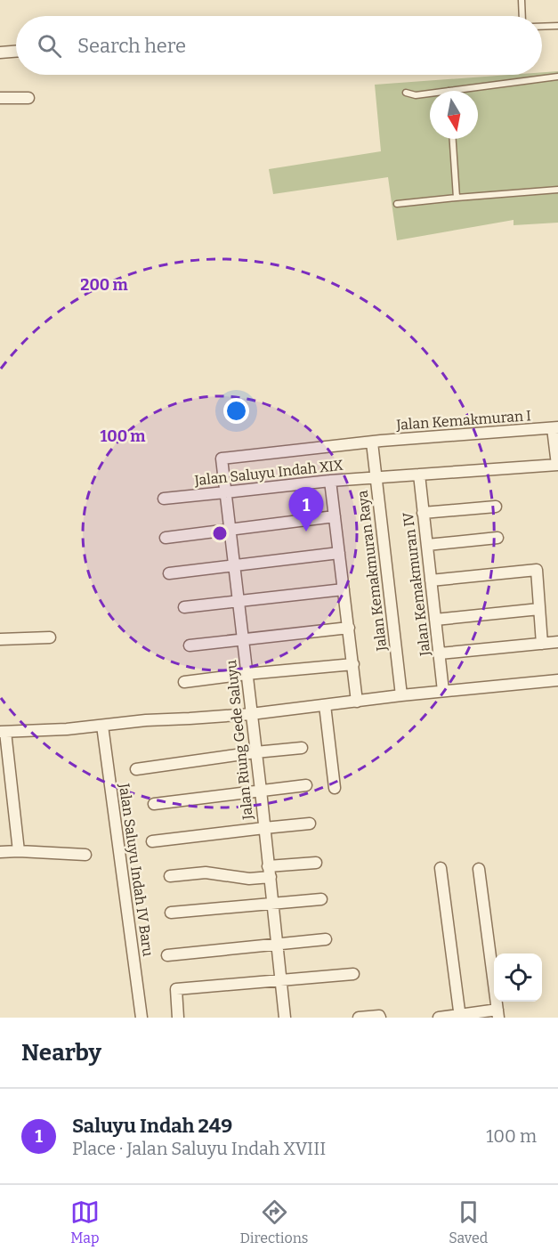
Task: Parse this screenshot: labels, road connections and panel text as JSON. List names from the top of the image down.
{
  "streets": {
    "street": [
      "Jalan Kemakmuran I",
      "Jalan Saluyu Indah XIX",
      "Jalan Kemakmuran Raya",
      "Jalan Kemakmuran IV",
      "Jalan Riung Gede Saluyu",
      "Jalan Saluyu Indah IV Baru"
    ]
  },
  "crossings": [
    ["Jalan Kemakmuran I", "Jalan Kemakmuran Raya"],
    ["Jalan Kemakmuran I", "Jalan Riung Gede Saluyu"],
    ["Jalan Saluyu Indah XIX", "Jalan Kemakmuran Raya"],
    ["Jalan Saluyu Indah XIX", "Jalan Kemakmuran IV"],
    ["Jalan Saluyu Indah XIX", "Jalan Riung Gede Saluyu"]
  ],
  "north": "bottom",
  "page": {
    "search": "Search here",
    "pins": "1",
    "heading": "Nearby",
    "list": [
      {
        "mark": "1",
        "name": "Saluyu Indah 249",
        "note": "Place · Jalan Saluyu Indah XVIII",
        "value": "100 m"
      }
    ],
    "nav": ["Map", "Directions", "Saved"]
  },
  "rings": ["200 m", "100 m"]
}
